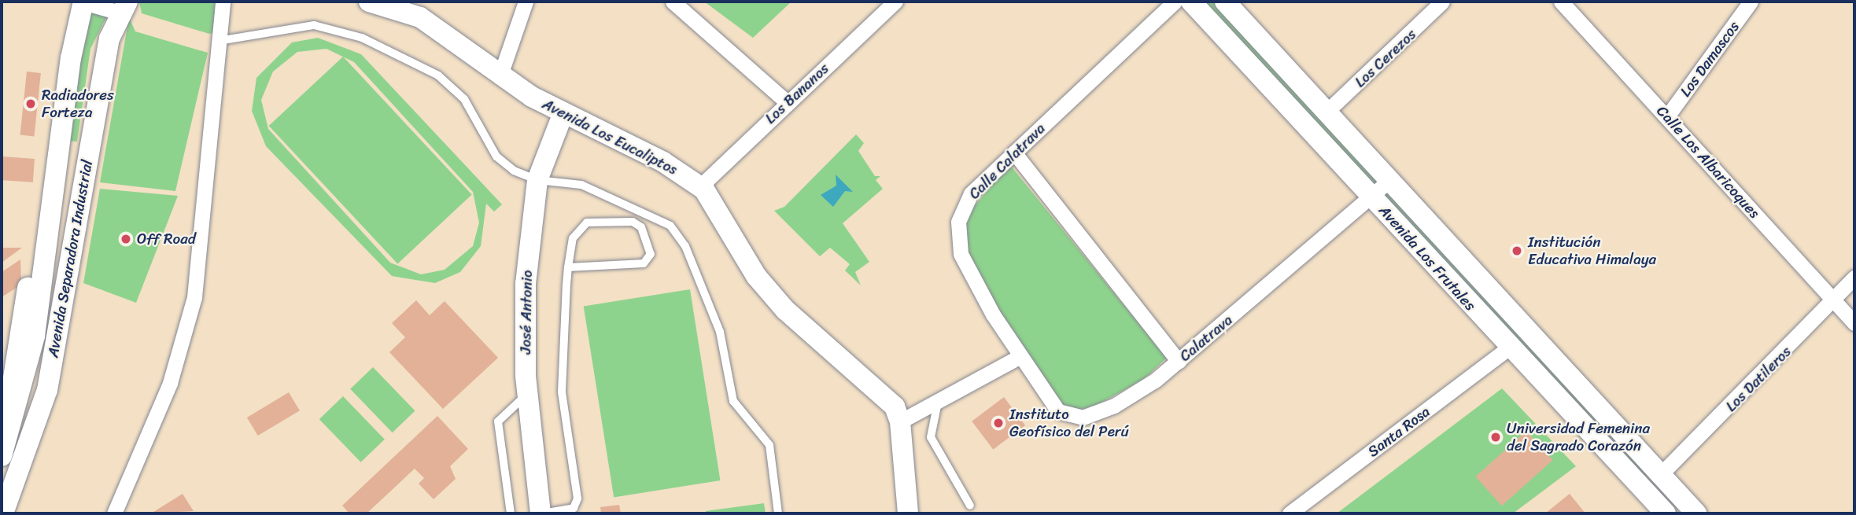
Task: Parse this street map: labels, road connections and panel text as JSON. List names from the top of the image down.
{
  "streets": {
    "main road": [
      "Avenida Los Eucaliptos",
      "Avenida Los Frutales",
      "Avenida Separadora Industrial",
      "José Antonio"
    ],
    "street": [
      "Los Cerezos",
      "Los Damascos",
      "Los Bananos",
      "Calle Calatrava",
      "Calle Los Albaricoques",
      "Calatrava",
      "Los Datileros",
      "Santa Rosa"
    ]
  },
  "crossings": [
    ["Los Cerezos", "Avenida Los Frutales"],
    ["Los Damascos", "Calle Los Albaricoques"],
    ["Los Bananos", "Avenida Los Eucaliptos"],
    ["Avenida Los Eucaliptos", "José Antonio"],
    ["Calle Calatrava", "Calatrava"],
    ["Calle Los Albaricoques", "Los Datileros"],
    ["Avenida Los Frutales", "Calatrava"],
    ["Avenida Los Frutales", "Los Datileros"],
    ["Avenida Los Frutales", "Santa Rosa"]
  ],
  "places": [
    "Radiadores Forteza",
    "Off Road",
    "Institución Educativa Himalaya",
    "Instituto Geofísico del Perú",
    "Universidad Femenina del Sagrado Corazón"
  ]
}
